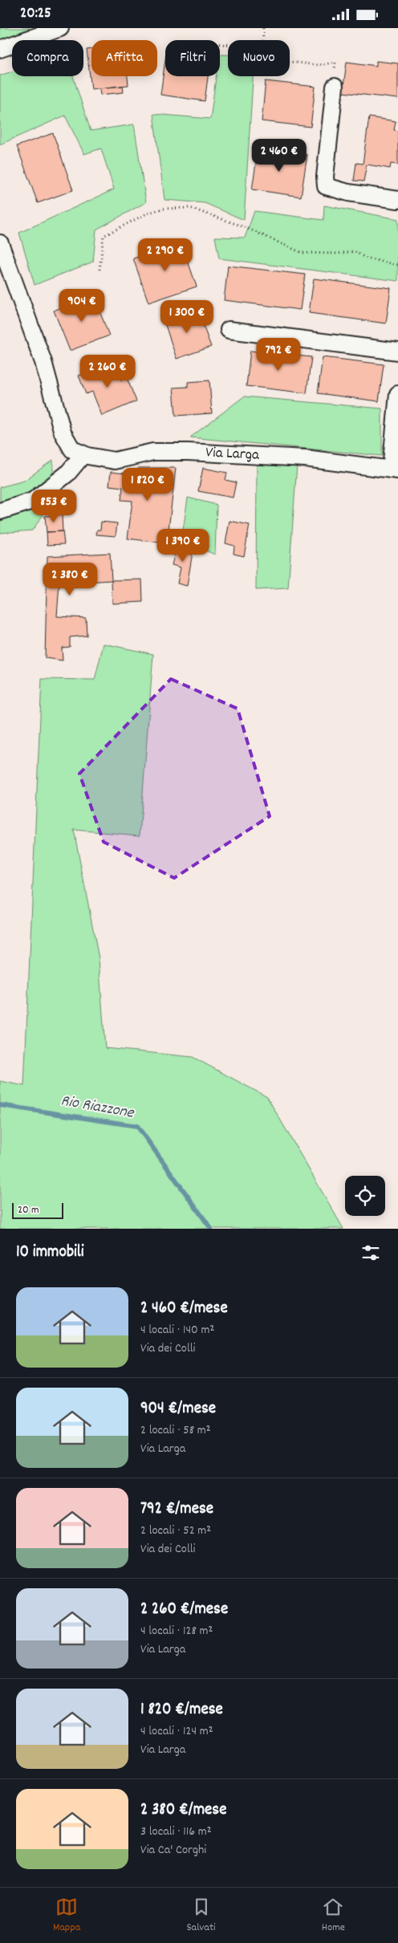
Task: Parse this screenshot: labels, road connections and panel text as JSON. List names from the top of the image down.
{
  "streets": {
    "street": ["Via Larga"]
  },
  "water": ["Rio Riazzone"],
  "scale_bar": "20 m",
  "page": {
    "status": "20:25",
    "chip": [
      "Compra",
      "Affitta",
      "Filtri",
      "Nuovo"
    ],
    "price": [
      "2 460 €",
      "2 290 €",
      "904 €",
      "1 300 €",
      "792 €",
      "2 260 €",
      "1 820 €",
      "853 €",
      "1 390 €",
      "2 380 €"
    ],
    "scale": "20 m",
    "heading": "10 immobili",
    "list": [
      {
        "name": "2 460 €/mese",
        "note": "4 locali · 140 m² · Via dei Colli"
      },
      {
        "name": "904 €/mese",
        "note": "2 locali · 58 m² · Via Larga"
      },
      {
        "name": "792 €/mese",
        "note": "2 locali · 52 m² · Via dei Colli"
      },
      {
        "name": "2 260 €/mese",
        "note": "4 locali · 128 m² · Via Larga"
      },
      {
        "name": "1 820 €/mese",
        "note": "4 locali · 124 m² · Via Larga"
      },
      {
        "name": "2 380 €/mese",
        "note": "3 locali · 116 m² · Via Ca' Corghi"
      }
    ],
    "tabs": ["Mappa", "Salvati", "Home"]
  }
}
